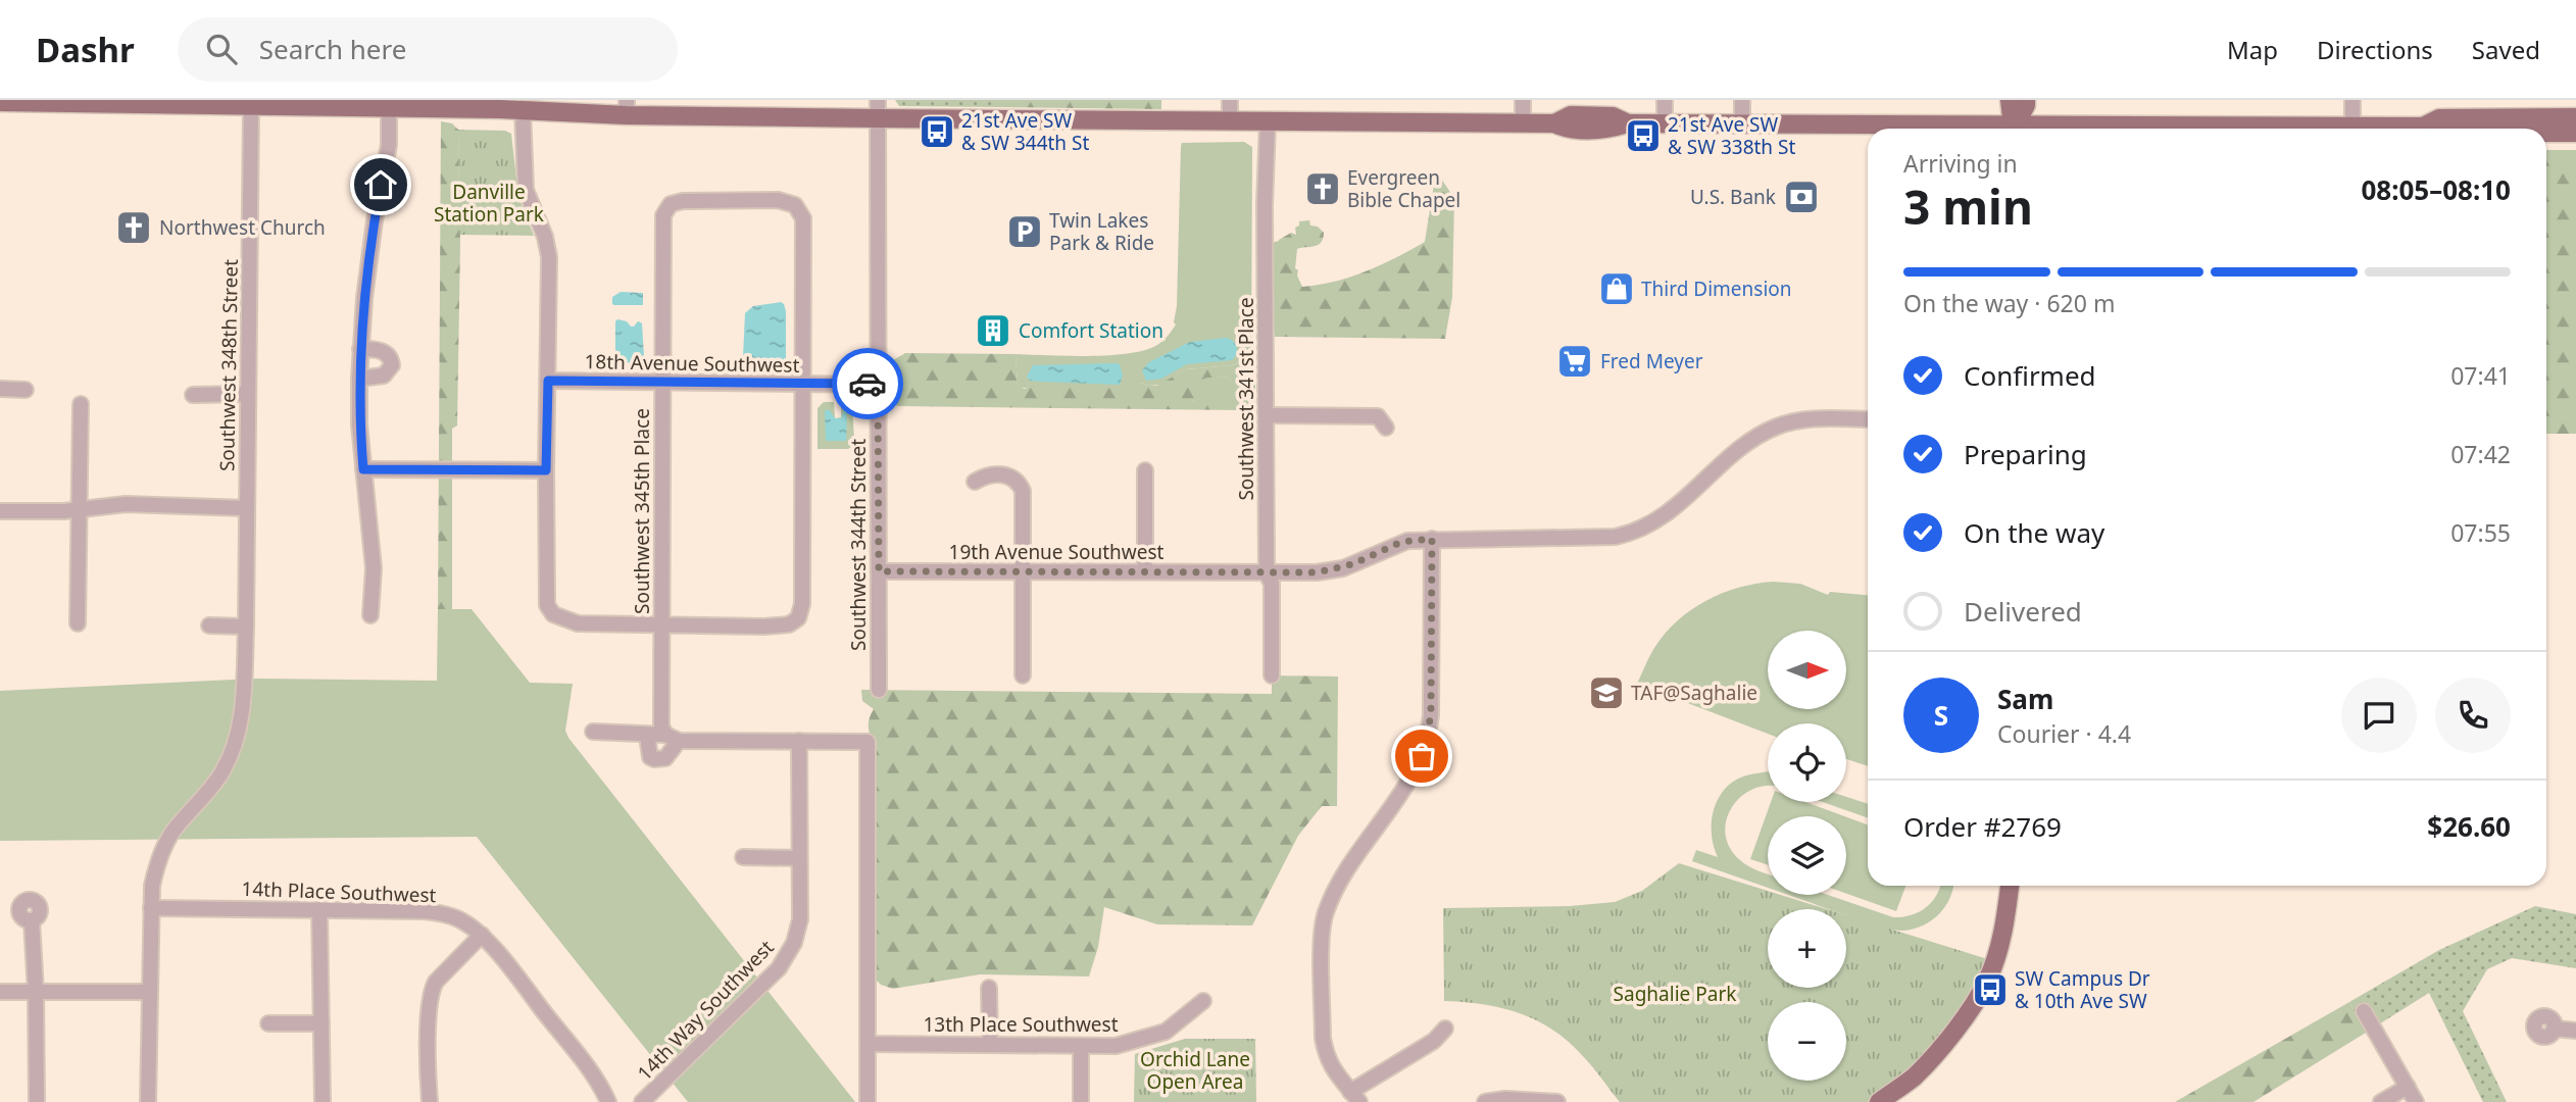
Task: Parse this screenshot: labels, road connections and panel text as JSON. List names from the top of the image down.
{
  "streets": {
    "street": [
      "18th Avenue Southwest",
      "Southwest 348th Street",
      "Southwest 341st Place",
      "Southwest 345th Place",
      "Southwest 344th Street",
      "19th Avenue Southwest",
      "14th Place Southwest",
      "14th Way Southwest",
      "13th Place Southwest"
    ]
  },
  "crossings": [
    ["18th Avenue Southwest", "Southwest 345th Place"],
    ["18th Avenue Southwest", "Southwest 344th Street"],
    ["Southwest 348th Street", "14th Place Southwest"],
    ["Southwest 341st Place", "19th Avenue Southwest"],
    ["Southwest 344th Street", "19th Avenue Southwest"]
  ],
  "parks": ["Danville Station Park", "Saghalie Park", "Orchid Lane Open Area"],
  "places": {
    "bus stop": ["21st Ave SW & SW 344th St", "21st Ave SW & SW 338th St", "SW Campus Dr & 10th Ave SW"],
    "church": ["Evergreen Bible Chapel", "Northwest Church"],
    "bank": ["U.S. Bank"],
    "parking": ["Twin Lakes Park & Ride"],
    "shop": ["Third Dimension"],
    "building": ["Comfort Station"],
    "supermarket": ["Fred Meyer"],
    "school or university": ["TAF@Saghalie"]
  },
  "north": "right",
  "page": {
    "header": "Dashr",
    "search": "Search here",
    "nav": ["Map", "Directions", "Saved"],
    "heading": ["3 min", "Arriving in", "08:05–08:10"],
    "panel": [
      "Sam",
      "Courier · 4.4",
      "Order #2769",
      "$26.60"
    ],
    "bar": "On the way · 620 m",
    "list": [
      ["Confirmed", "07:41"],
      ["Preparing", "07:42"],
      ["On the way", "07:55"],
      "Delivered"
    ],
    "map_buttons": ["+", "−"],
    "round": "S"
  }
}
